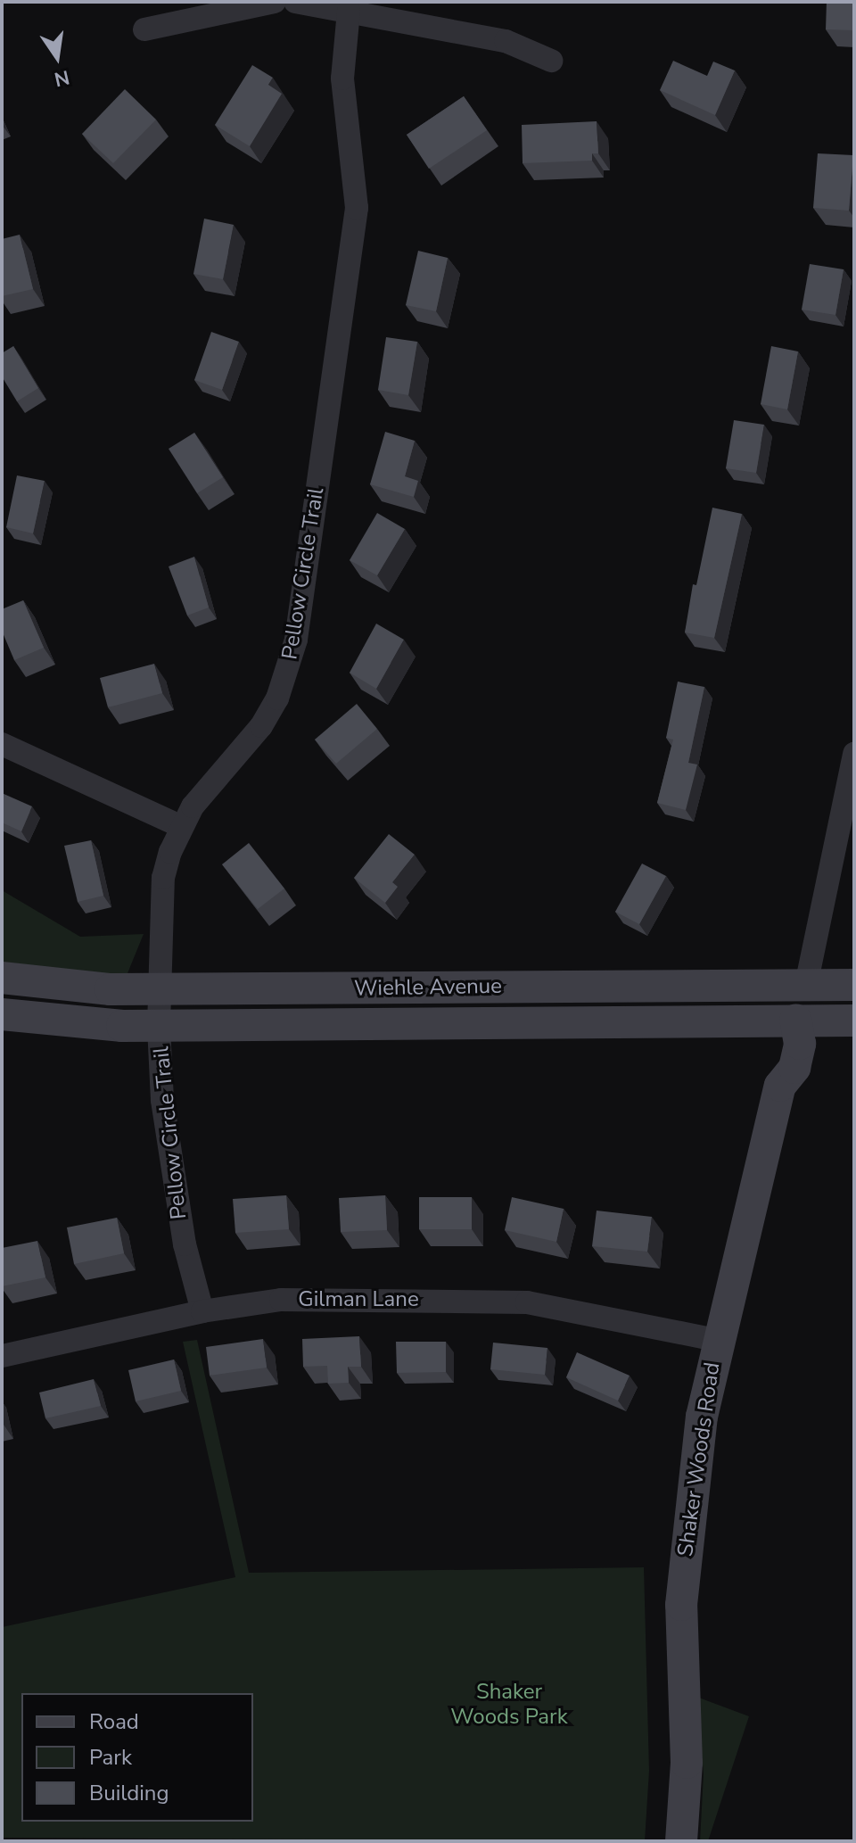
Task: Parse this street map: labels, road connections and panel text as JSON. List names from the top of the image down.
{
  "streets": {
    "main road": ["Wiehle Avenue", "Shaker Woods Road"],
    "street": ["Pellow Circle Trail", "Gilman Lane"]
  },
  "crossings": [
    ["Pellow Circle Trail", "Wiehle Avenue"],
    ["Pellow Circle Trail", "Gilman Lane"],
    ["Wiehle Avenue", "Shaker Woods Road"],
    ["Gilman Lane", "Shaker Woods Road"]
  ],
  "parks": ["Shaker Woods Park"],
  "legend": ["Road", "Park", "Building"],
  "north": "bottom"
}
